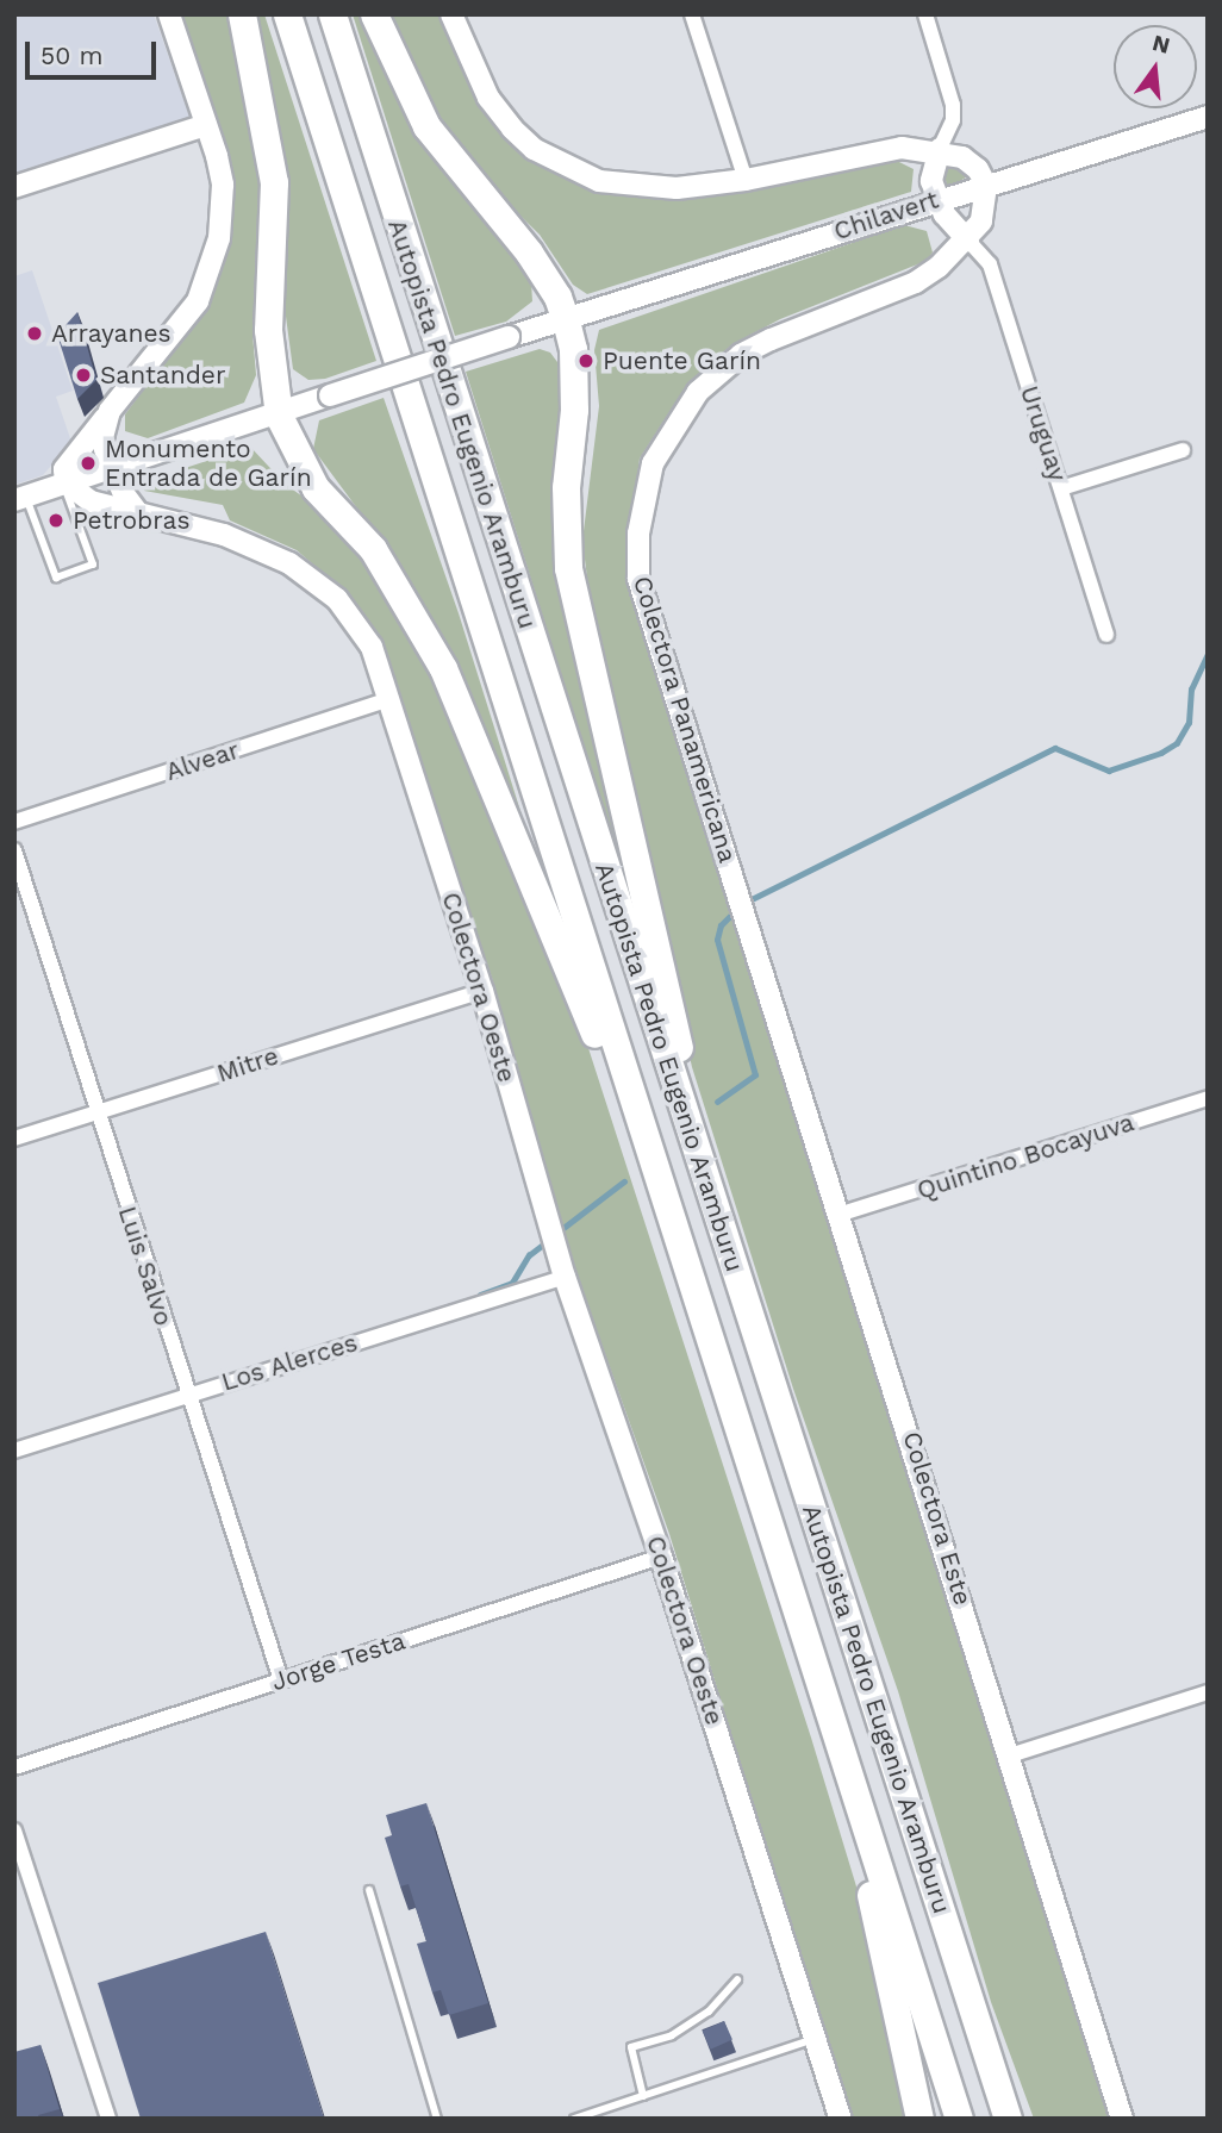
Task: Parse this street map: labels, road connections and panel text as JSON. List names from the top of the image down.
{
  "streets": {
    "highway": ["Autopista Pedro Eugenio Aramburu"],
    "street": [
      "Chilavert",
      "Uruguay",
      "Colectora Panamericana",
      "Alvear",
      "Colectora Oeste",
      "Mitre",
      "Quintino Bocayuva",
      "Luis Salvo",
      "Los Alerces",
      "Colectora Este",
      "Jorge Testa"
    ]
  },
  "crossings": [
    ["Uruguay", "Colectora Panamericana"],
    ["Colectora Panamericana", "Colectora Este"],
    ["Alvear", "Colectora Oeste"],
    ["Colectora Oeste", "Mitre"],
    ["Colectora Oeste", "Los Alerces"],
    ["Colectora Oeste", "Jorge Testa"],
    ["Mitre", "Luis Salvo"],
    ["Quintino Bocayuva", "Colectora Este"],
    ["Luis Salvo", "Los Alerces"],
    ["Luis Salvo", "Jorge Testa"]
  ],
  "places": [
    "Arrayanes",
    "Puente Garín",
    "Santander",
    "Monumento Entrada de Garín",
    "Petrobras"
  ],
  "scale_bar": "50 m",
  "north": "top"
}
